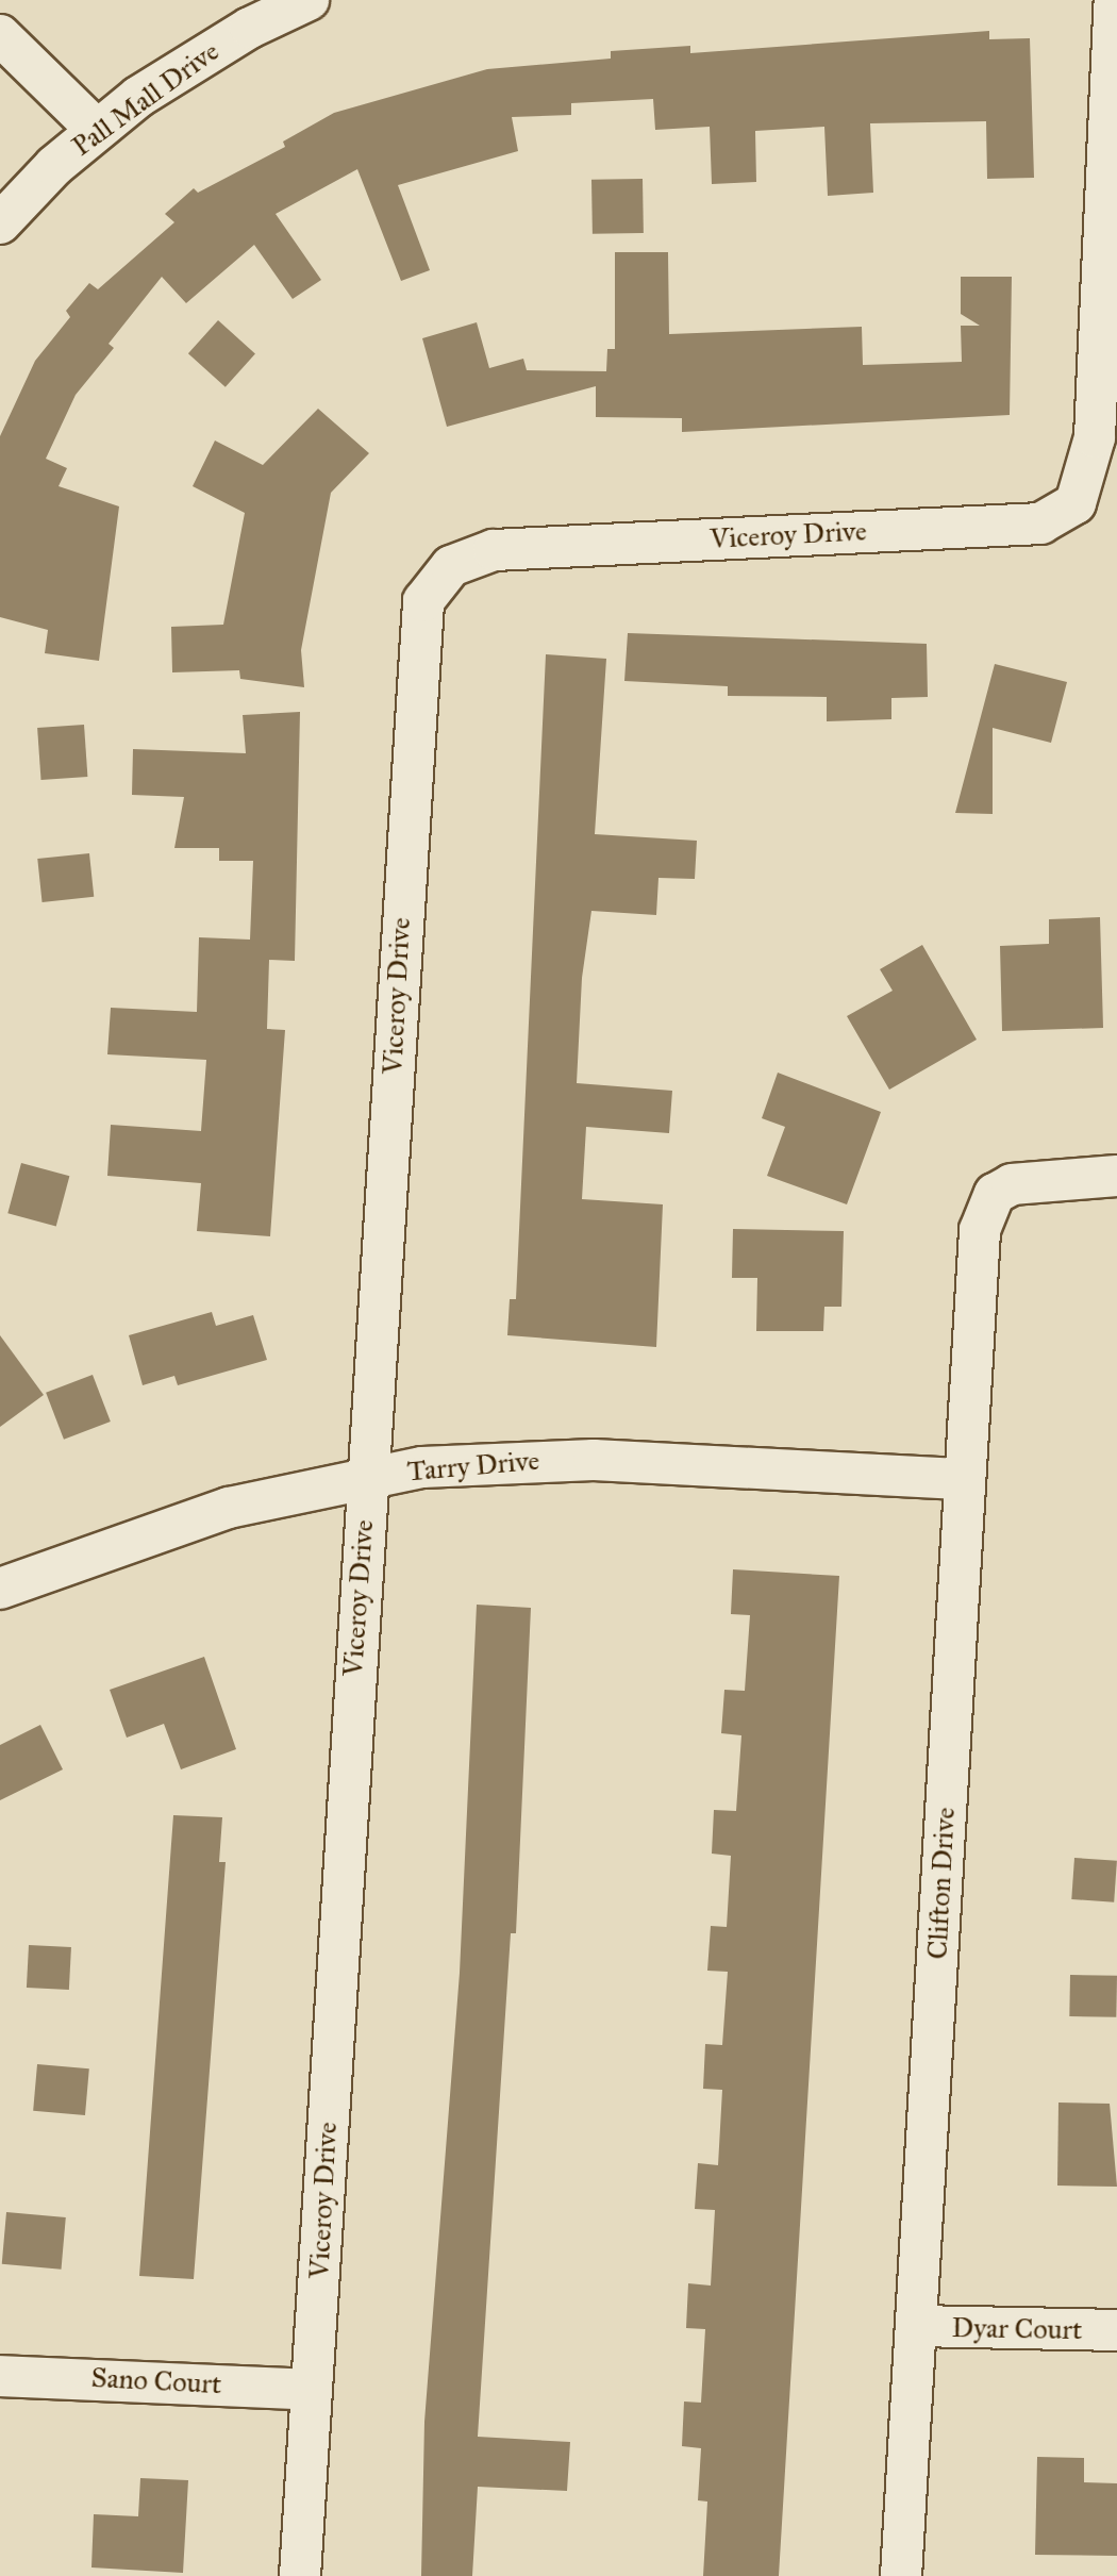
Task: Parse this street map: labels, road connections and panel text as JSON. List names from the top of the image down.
{
  "streets": {
    "street": [
      "Pall Mall Drive",
      "Viceroy Drive",
      "Tarry Drive",
      "Clifton Drive",
      "Dyar Court",
      "Sano Court"
    ]
  },
  "crossings": [
    ["Viceroy Drive", "Tarry Drive"],
    ["Viceroy Drive", "Sano Court"],
    ["Tarry Drive", "Clifton Drive"],
    ["Clifton Drive", "Dyar Court"]
  ]
}
